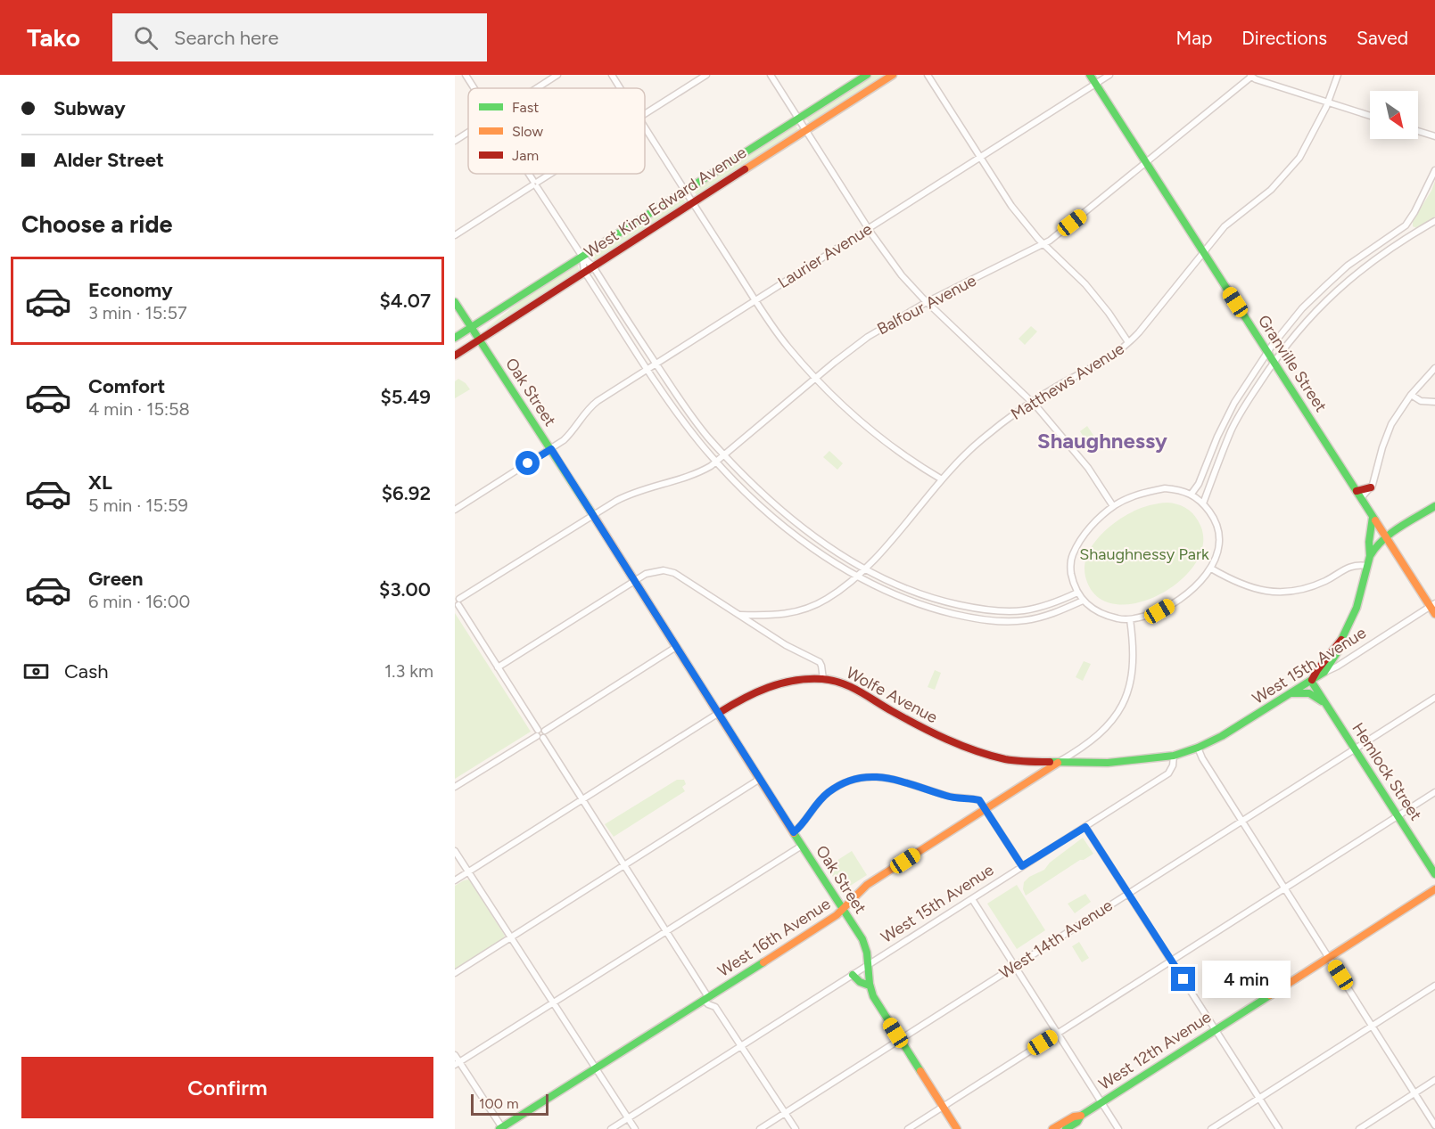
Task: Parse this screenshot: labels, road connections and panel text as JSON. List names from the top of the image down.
{
  "streets": {
    "main road": [
      "West King Edward Avenue",
      "Granville Street",
      "Oak Street",
      "West 15th Avenue",
      "Wolfe Avenue",
      "Hemlock Street",
      "West 16th Avenue",
      "West 12th Avenue"
    ],
    "street": [
      "Laurier Avenue",
      "Balfour Avenue",
      "Matthews Avenue",
      "West 14th Avenue"
    ]
  },
  "crossings": [
    ["West King Edward Avenue", "Oak Street"],
    ["Laurier Avenue", "Granville Street"],
    ["Laurier Avenue", "Oak Street"],
    ["Balfour Avenue", "Granville Street"],
    ["Balfour Avenue", "Oak Street"],
    ["Granville Street", "Matthews Avenue"],
    ["Granville Street", "West 15th Avenue"],
    ["Matthews Avenue", "Wolfe Avenue"],
    ["Oak Street", "West 15th Avenue"],
    ["Oak Street", "Wolfe Avenue"],
    ["Oak Street", "West 16th Avenue"],
    ["Oak Street", "West 14th Avenue"],
    ["West 15th Avenue", "Wolfe Avenue"],
    ["West 15th Avenue", "Hemlock Street"],
    ["Wolfe Avenue", "West 16th Avenue"],
    ["Hemlock Street", "West 14th Avenue"]
  ],
  "districts": ["Shaughnessy"],
  "parks": ["Shaughnessy Park"],
  "legend": ["Fast", "Slow", "Jam"],
  "scale_bar": "100 m",
  "north": "bottom right",
  "page": {
    "header": "Tako",
    "search": "Search here",
    "nav": ["Map", "Directions", "Saved"],
    "banner": ["Subway", "Alder Street"],
    "heading": "Choose a ride",
    "list": [
      {
        "name": "Economy",
        "note": "3 min · 15:57",
        "value": "$4.07"
      },
      {
        "name": "Comfort",
        "note": "4 min · 15:58",
        "value": "$5.49"
      },
      {
        "name": "XL",
        "note": "5 min · 15:59",
        "value": "$6.92"
      },
      {
        "name": "Green",
        "note": "6 min · 16:00",
        "value": "$3.00"
      }
    ],
    "pay": ["Cash", "1.3 km"],
    "bubble": "4 min",
    "buttons": "Confirm",
    "scale": "100 m"
  }
}
